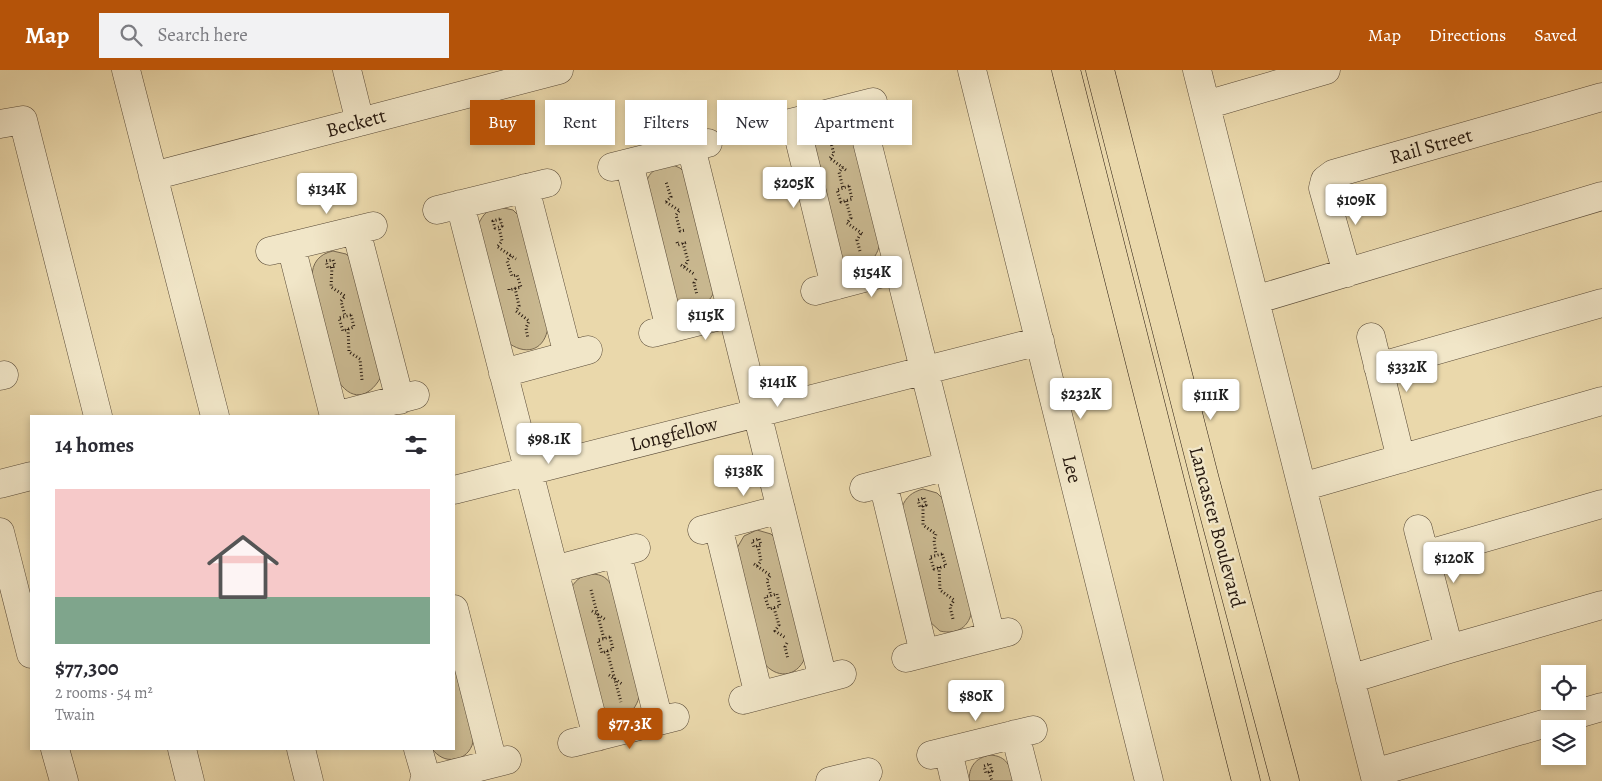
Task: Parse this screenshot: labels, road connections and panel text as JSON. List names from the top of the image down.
{
  "streets": {
    "main road": ["Lancaster Boulevard"],
    "street": [
      "Beckett",
      "Rail Street",
      "Longfellow",
      "Lee"
    ]
  },
  "crossings": [
    ["Longfellow", "Lee"]
  ],
  "page": {
    "header": "Map",
    "search": "Search here",
    "nav": ["Map", "Directions", "Saved"],
    "chip": [
      "Buy",
      "Rent",
      "Filters",
      "New",
      "Apartment"
    ],
    "price": [
      "$205K",
      "$134K",
      "$109K",
      "$154K",
      "$115K",
      "$332K",
      "$141K",
      "$232K",
      "$111K",
      "$98.1K",
      "$138K",
      "$120K",
      "$80K",
      "$77.3K"
    ],
    "heading": "14 homes",
    "list": [
      {
        "name": "$77,300",
        "note": "2 rooms · 54 m² · Twain"
      }
    ]
  }
}
